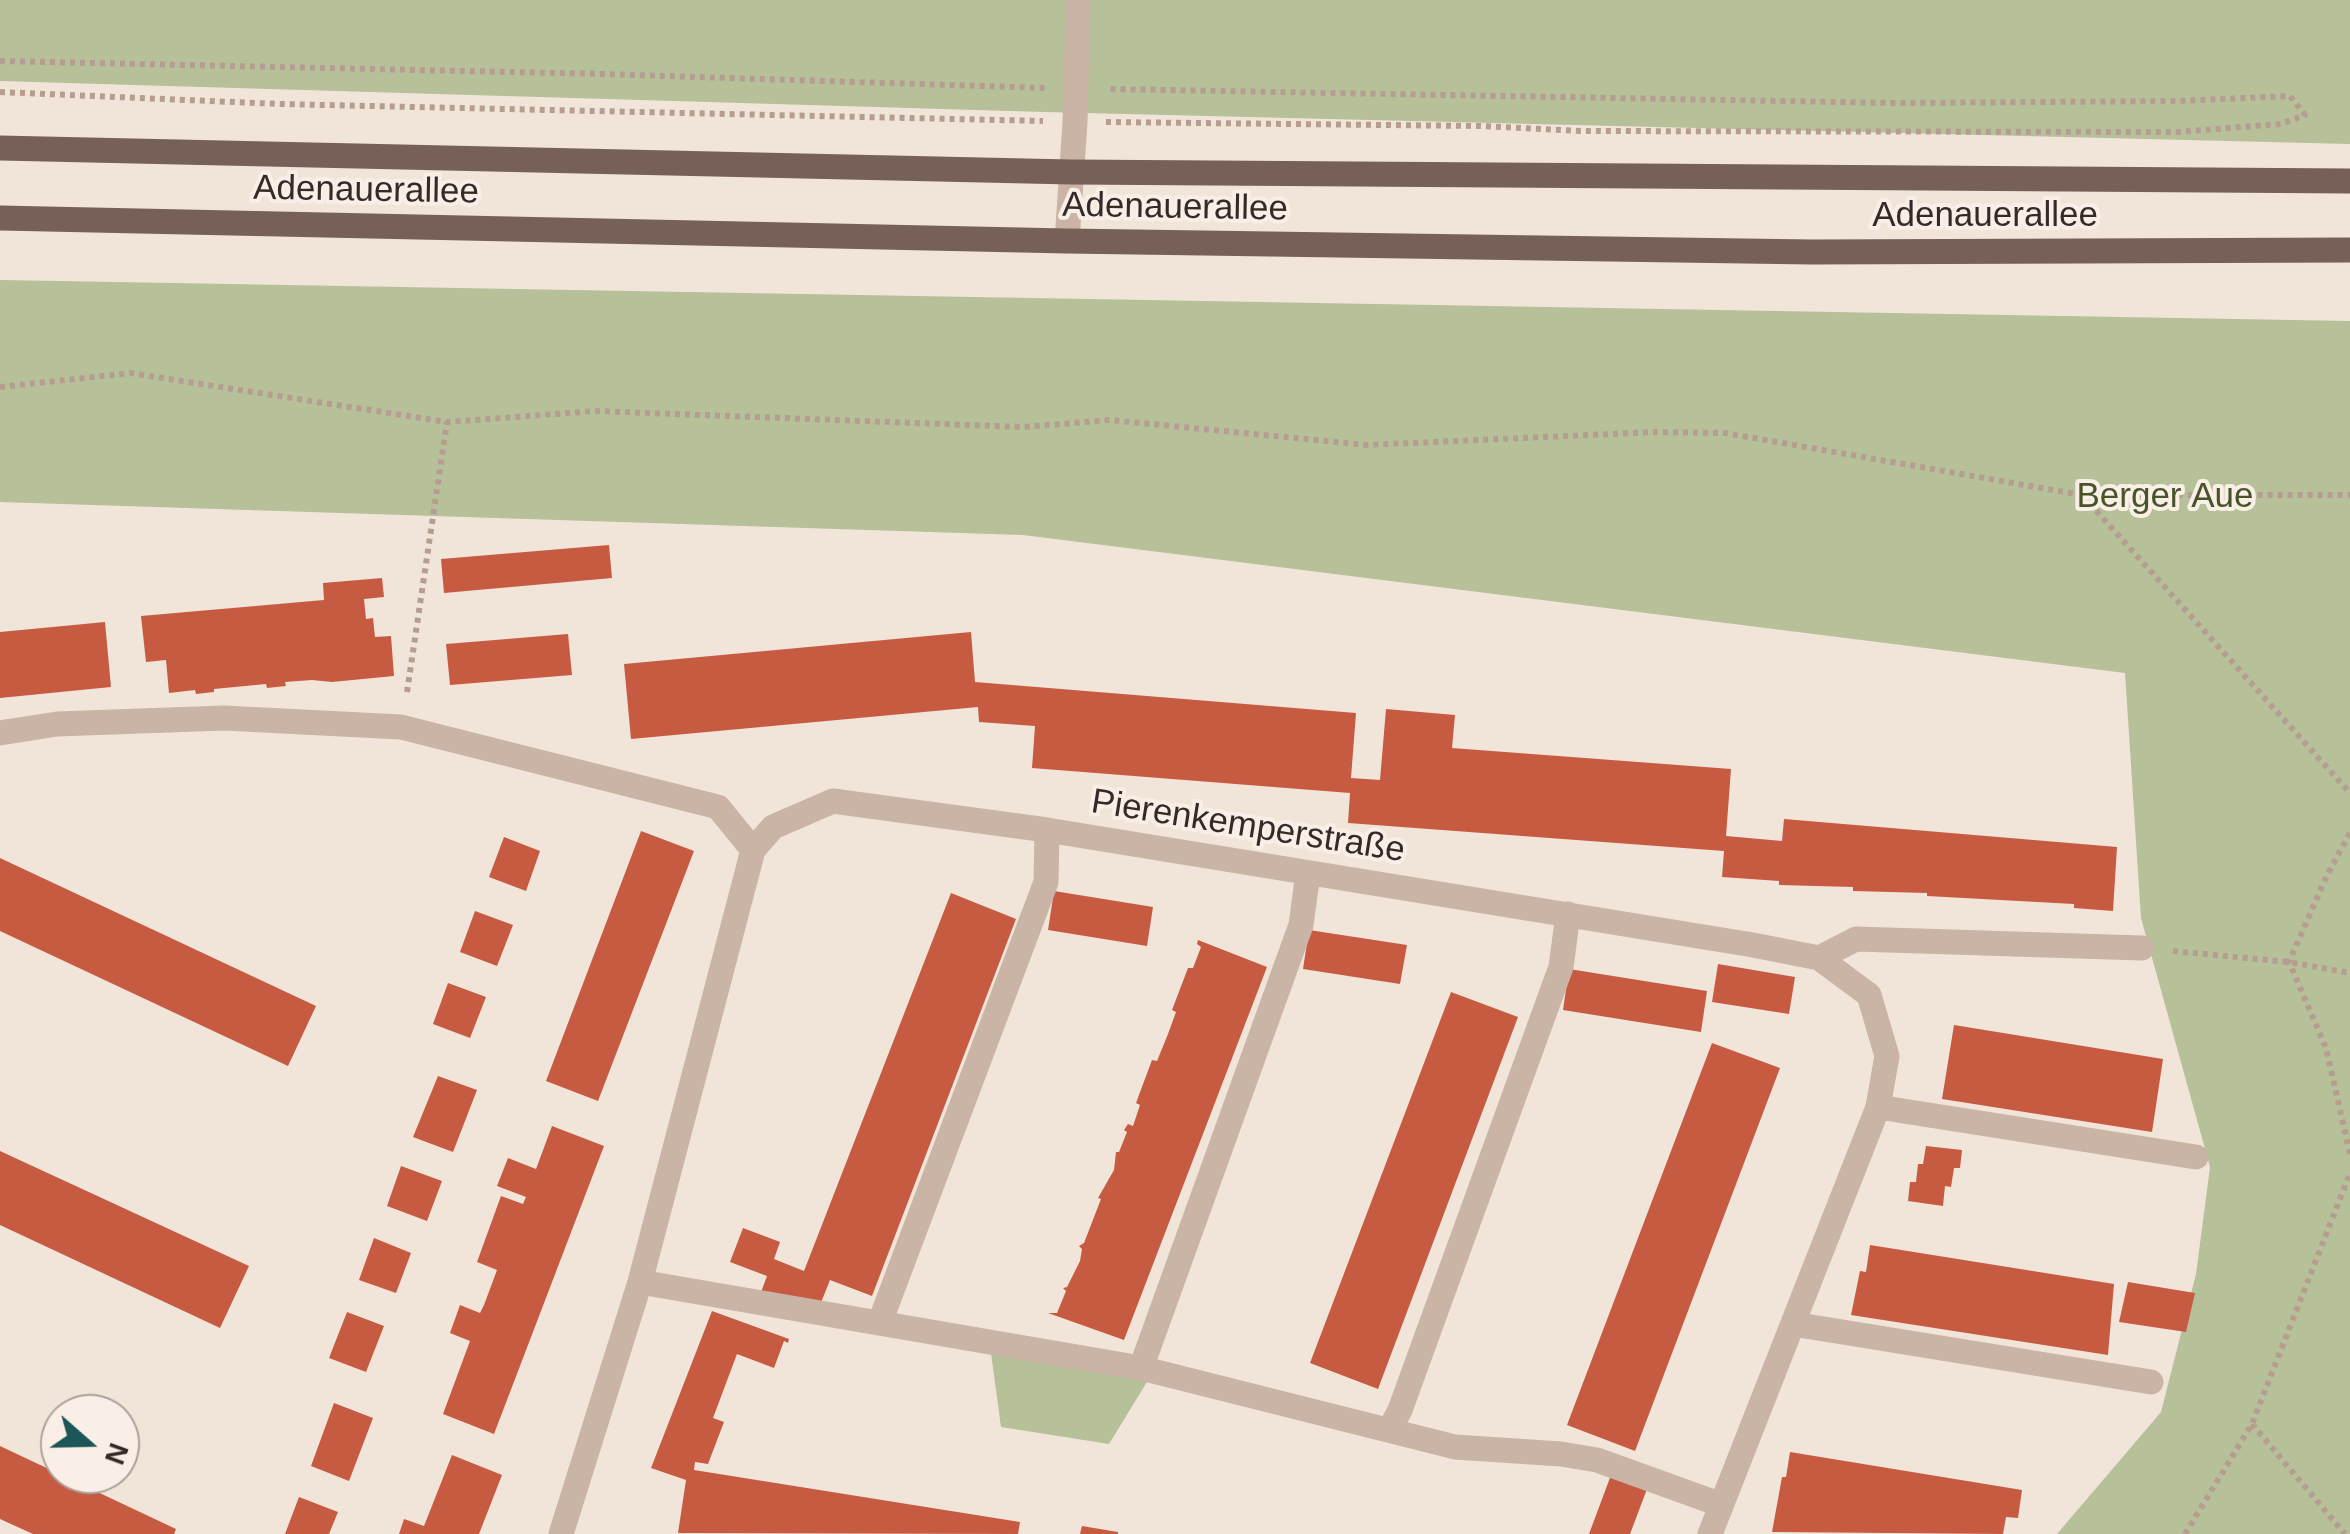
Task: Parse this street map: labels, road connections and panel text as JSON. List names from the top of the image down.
{
  "streets": {
    "main road": ["Adenauerallee"],
    "street": ["Pierenkemperstraße"]
  },
  "parks": ["Berger Aue"],
  "north": "right"
}
